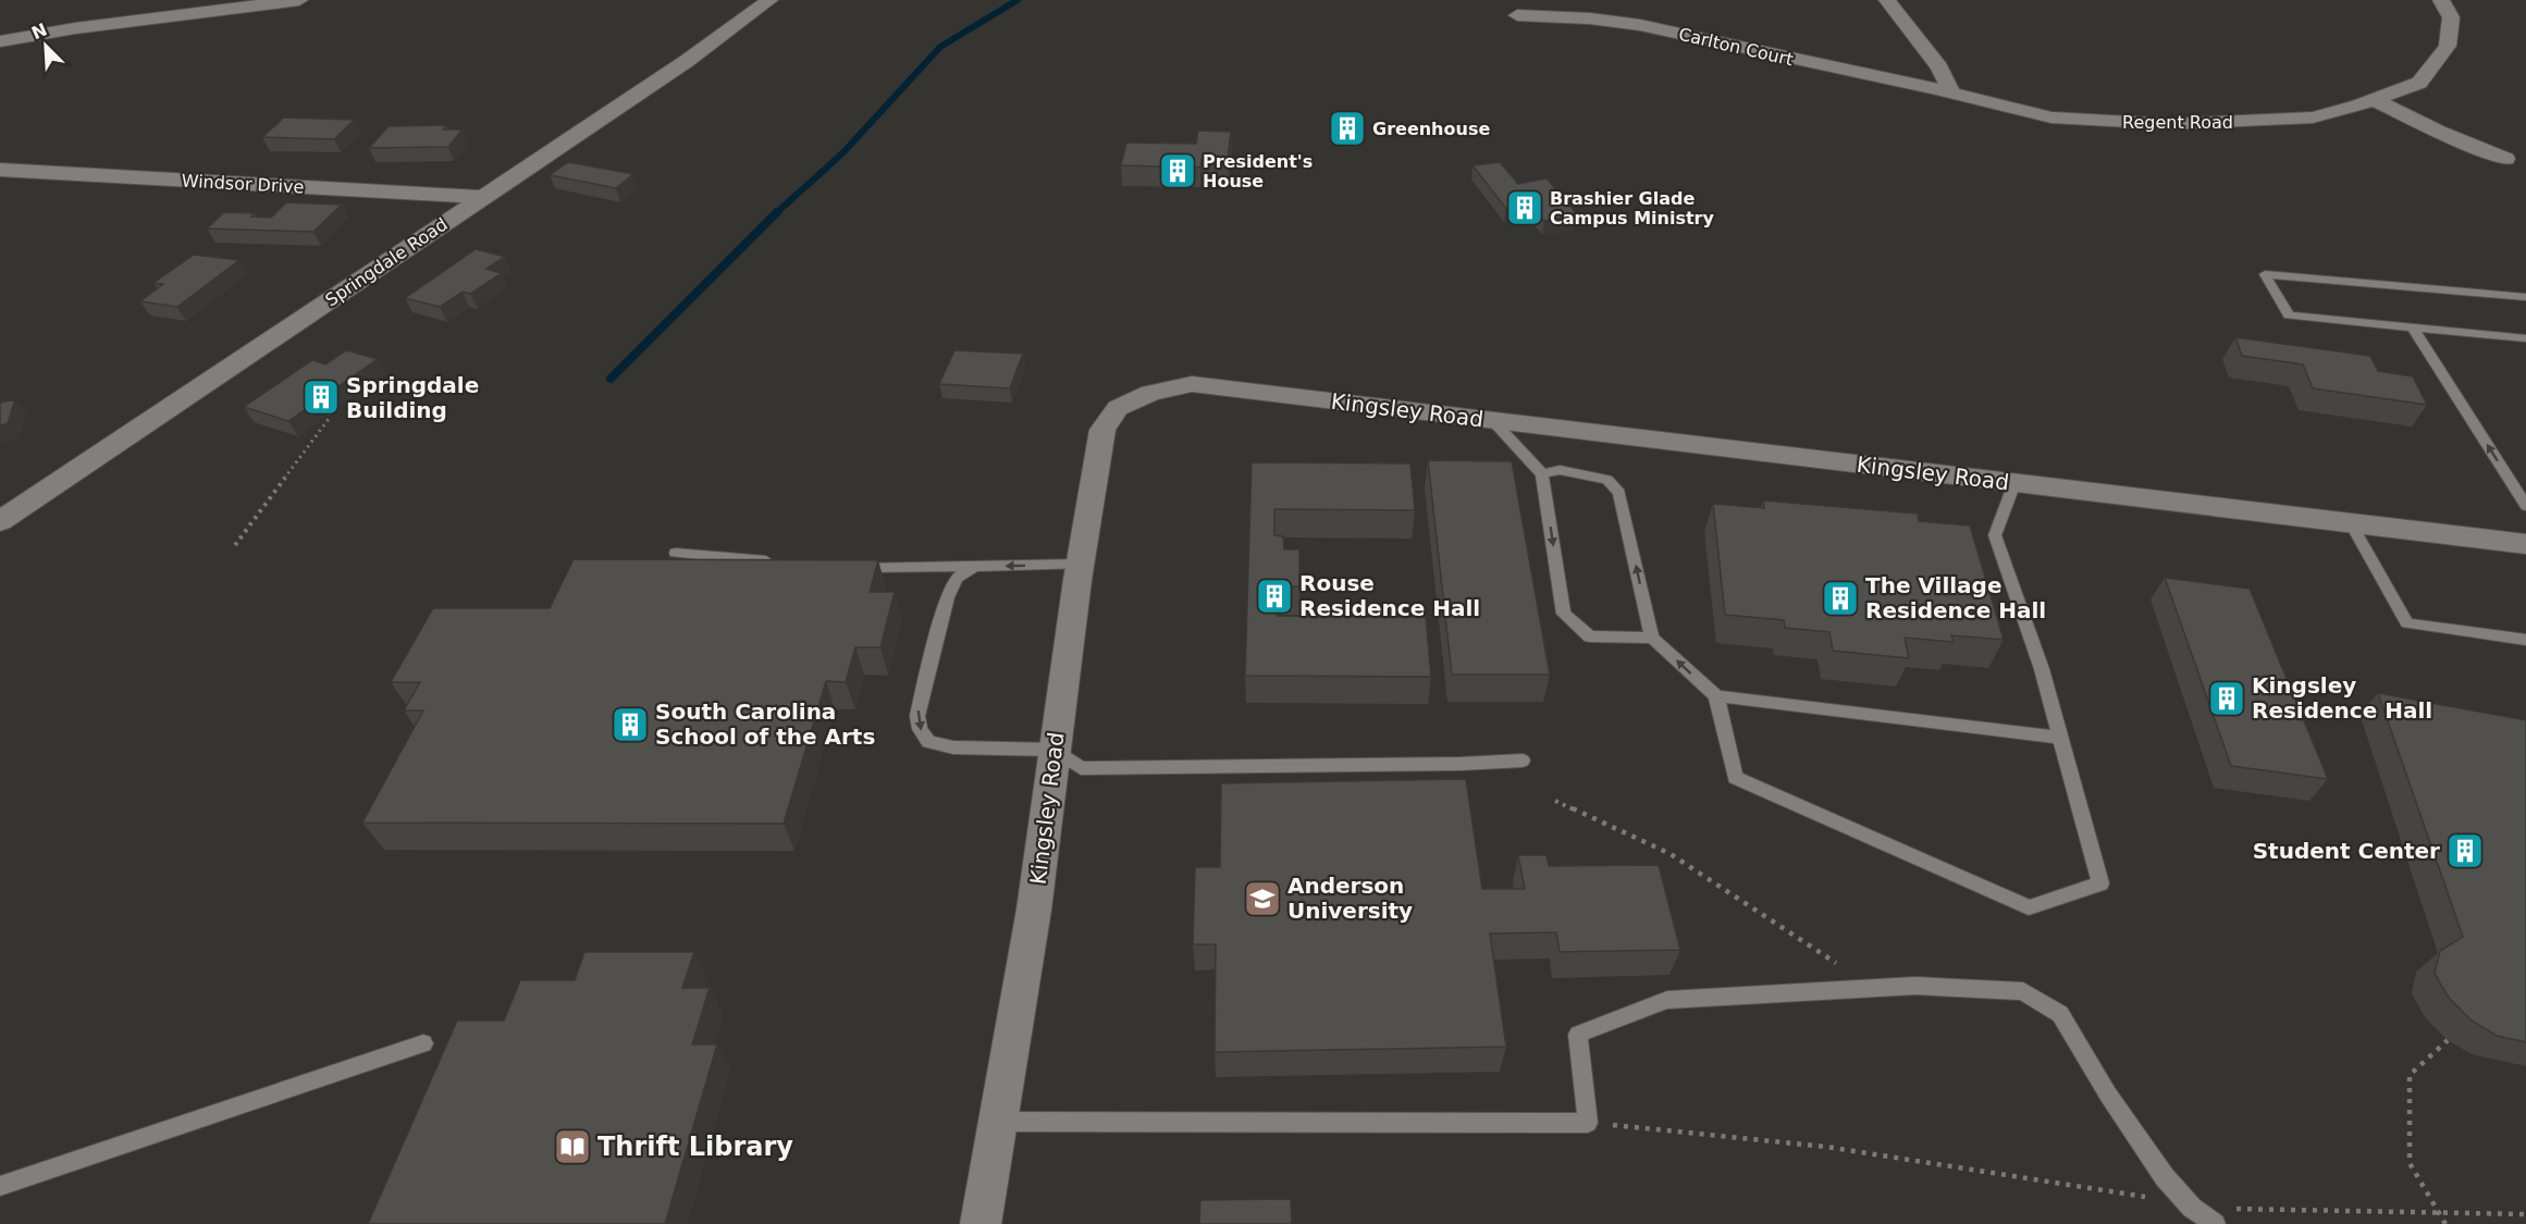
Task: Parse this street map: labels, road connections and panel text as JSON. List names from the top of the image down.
{
  "streets": {
    "street": [
      "Carlton Court",
      "Regent Road",
      "Windsor Drive",
      "Springdale Road",
      "Kingsley Road"
    ]
  },
  "crossings": [
    ["Carlton Court", "Regent Road"],
    ["Windsor Drive", "Springdale Road"]
  ],
  "places": {
    "building": [
      "Greenhouse",
      "President's House",
      "Brashier Glade Campus Ministry",
      "Springdale Building",
      "Rouse Residence Hall",
      "The Village Residence Hall",
      "Kingsley Residence Hall",
      "South Carolina School of the Arts",
      "Student Center"
    ],
    "school or university": ["Anderson University"],
    "library": ["Thrift Library"]
  },
  "north": "top left"
}
